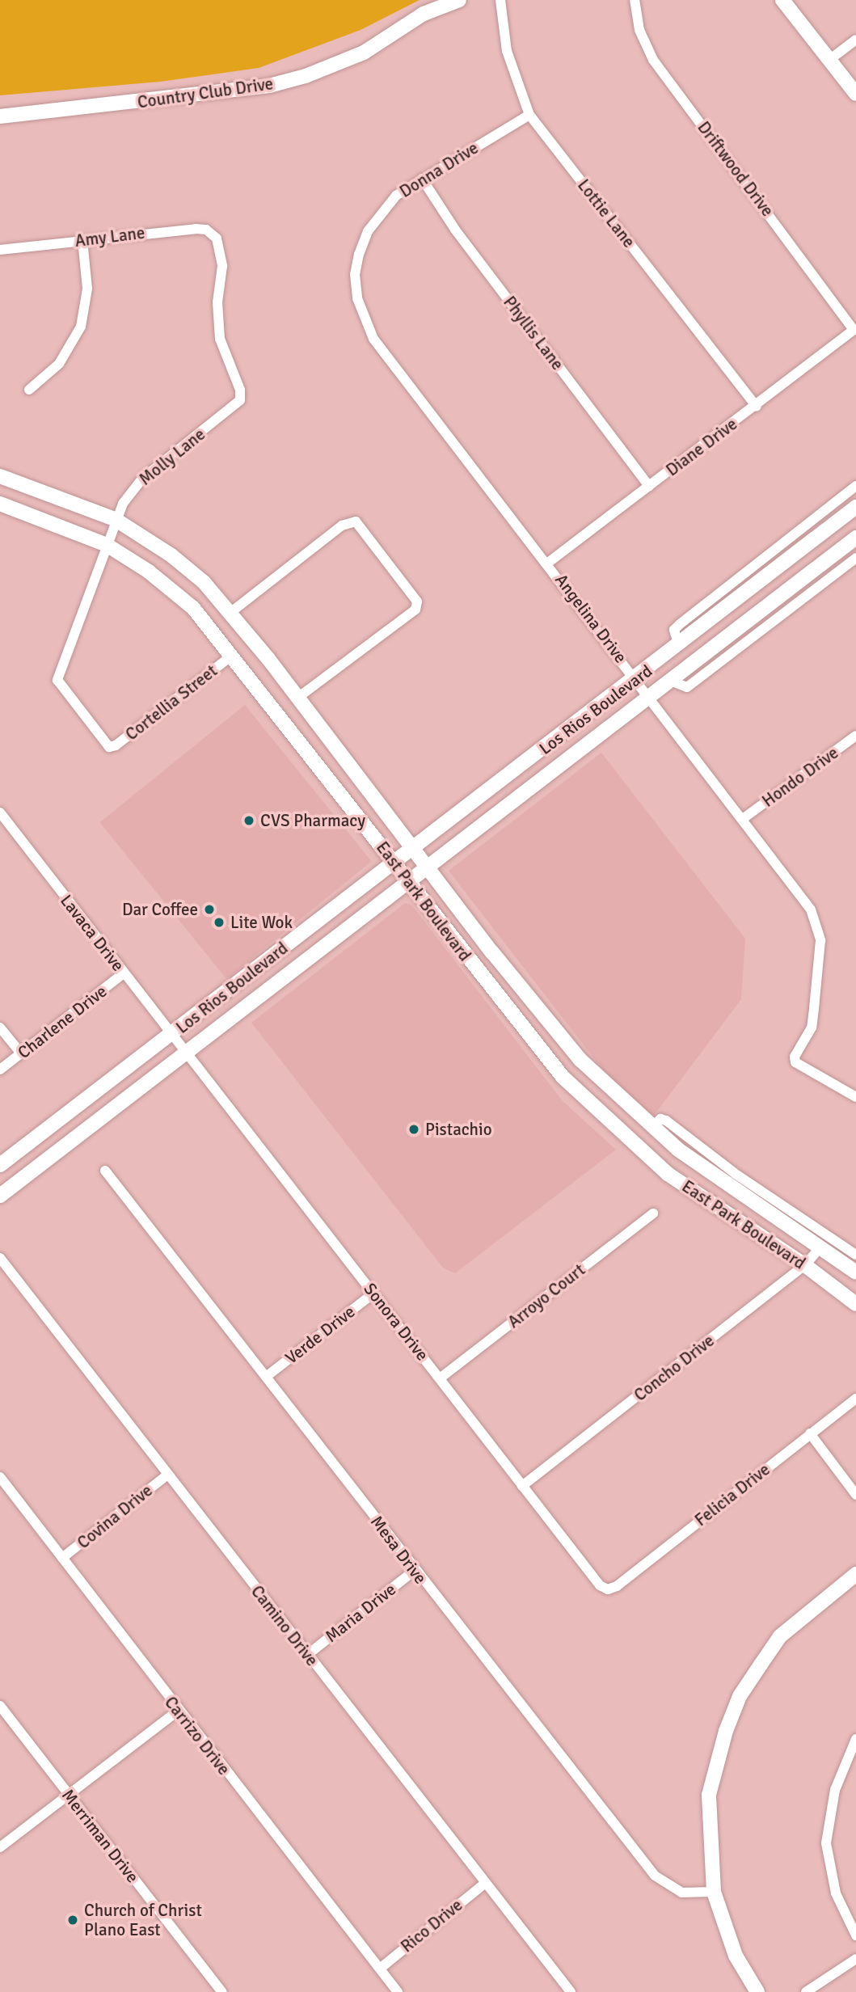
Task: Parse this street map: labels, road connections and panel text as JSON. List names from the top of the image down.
{
  "streets": {
    "main road": ["Country Club Drive", "Los Rios Boulevard", "East Park Boulevard"],
    "street": [
      "Driftwood Drive",
      "Donna Drive",
      "Lottie Lane",
      "Amy Lane",
      "Phyllis Lane",
      "Diane Drive",
      "Molly Lane",
      "Angelina Drive",
      "Cortellia Street",
      "Hondo Drive",
      "Lavaca Drive",
      "Charlene Drive",
      "Arroyo Court",
      "Sonora Drive",
      "Verde Drive",
      "Concho Drive",
      "Felicia Drive",
      "Covina Drive",
      "Mesa Drive",
      "Maria Drive",
      "Camino Drive",
      "Carrizo Drive",
      "Merriman Drive",
      "Rico Drive"
    ]
  },
  "crossings": [
    ["Driftwood Drive", "Diane Drive"],
    ["Donna Drive", "Lottie Lane"],
    ["Donna Drive", "Phyllis Lane"],
    ["Donna Drive", "Angelina Drive"],
    ["Lottie Lane", "Diane Drive"],
    ["Amy Lane", "Molly Lane"],
    ["Phyllis Lane", "Diane Drive"],
    ["Diane Drive", "Angelina Drive"],
    ["Molly Lane", "Cortellia Street"],
    ["Molly Lane", "East Park Boulevard"],
    ["Angelina Drive", "Los Rios Boulevard"],
    ["Angelina Drive", "Hondo Drive"],
    ["Cortellia Street", "East Park Boulevard"],
    ["Los Rios Boulevard", "East Park Boulevard"],
    ["Los Rios Boulevard", "Lavaca Drive"],
    ["Los Rios Boulevard", "Sonora Drive"],
    ["East Park Boulevard", "Concho Drive"],
    ["Lavaca Drive", "Charlene Drive"],
    ["Lavaca Drive", "Sonora Drive"],
    ["Arroyo Court", "Sonora Drive"],
    ["Sonora Drive", "Verde Drive"],
    ["Sonora Drive", "Concho Drive"],
    ["Sonora Drive", "Felicia Drive"],
    ["Verde Drive", "Mesa Drive"],
    ["Covina Drive", "Camino Drive"],
    ["Covina Drive", "Carrizo Drive"],
    ["Mesa Drive", "Maria Drive"],
    ["Maria Drive", "Camino Drive"],
    ["Camino Drive", "Rico Drive"],
    ["Carrizo Drive", "Rico Drive"]
  ],
  "places": [
    "CVS Pharmacy",
    "Dar Coffee",
    "Lite Wok",
    "Pistachio",
    "Church of Christ Plano East"
  ]
}
